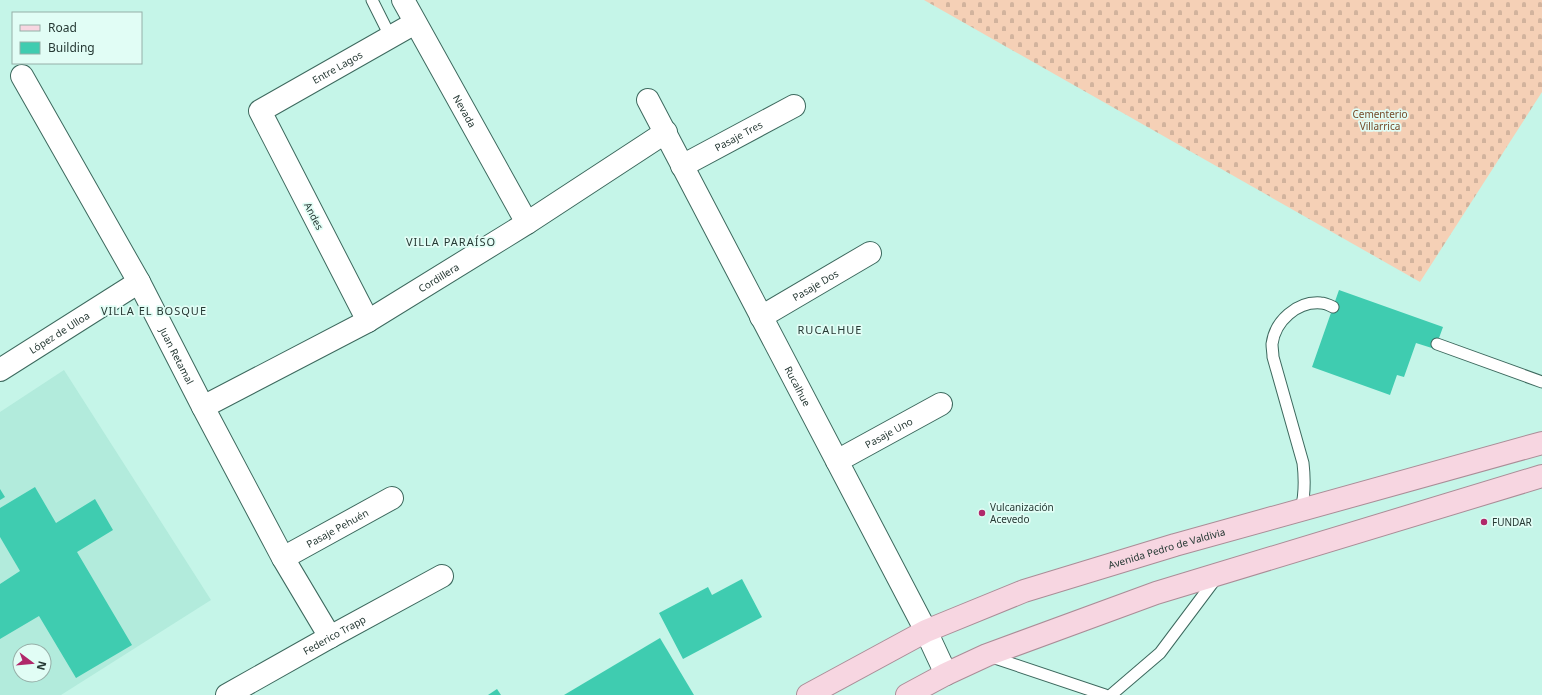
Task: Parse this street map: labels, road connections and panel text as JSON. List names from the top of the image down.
{
  "streets": {
    "main road": ["Avenida Pedro de Valdivia"],
    "street": [
      "Entre Lagos",
      "Nevada",
      "Pasaje Tres",
      "Andes",
      "Cordillera",
      "Pasaje Dos",
      "López de Ulloa",
      "Juan Retamal",
      "Rucalhue",
      "Pasaje Uno",
      "Pasaje Pehuén",
      "Federico Trapp"
    ]
  },
  "crossings": [
    ["Entre Lagos", "Nevada"],
    ["Entre Lagos", "Andes"],
    ["Nevada", "Cordillera"],
    ["Pasaje Tres", "Rucalhue"],
    ["Andes", "Cordillera"],
    ["Cordillera", "Juan Retamal"],
    ["Cordillera", "Rucalhue"],
    ["Pasaje Dos", "Rucalhue"],
    ["López de Ulloa", "Juan Retamal"],
    ["Juan Retamal", "Pasaje Pehuén"],
    ["Juan Retamal", "Federico Trapp"],
    ["Rucalhue", "Pasaje Uno"],
    ["Rucalhue", "Avenida Pedro de Valdivia"]
  ],
  "districts": ["VILLA PARAÍSO", "VILLA EL BOSQUE", "RUCALHUE"],
  "parks": ["Cementerio Villarrica"],
  "places": ["Vulcanización Acevedo", "FUNDAR"],
  "legend": ["Road", "Building"],
  "north": "right"
}
